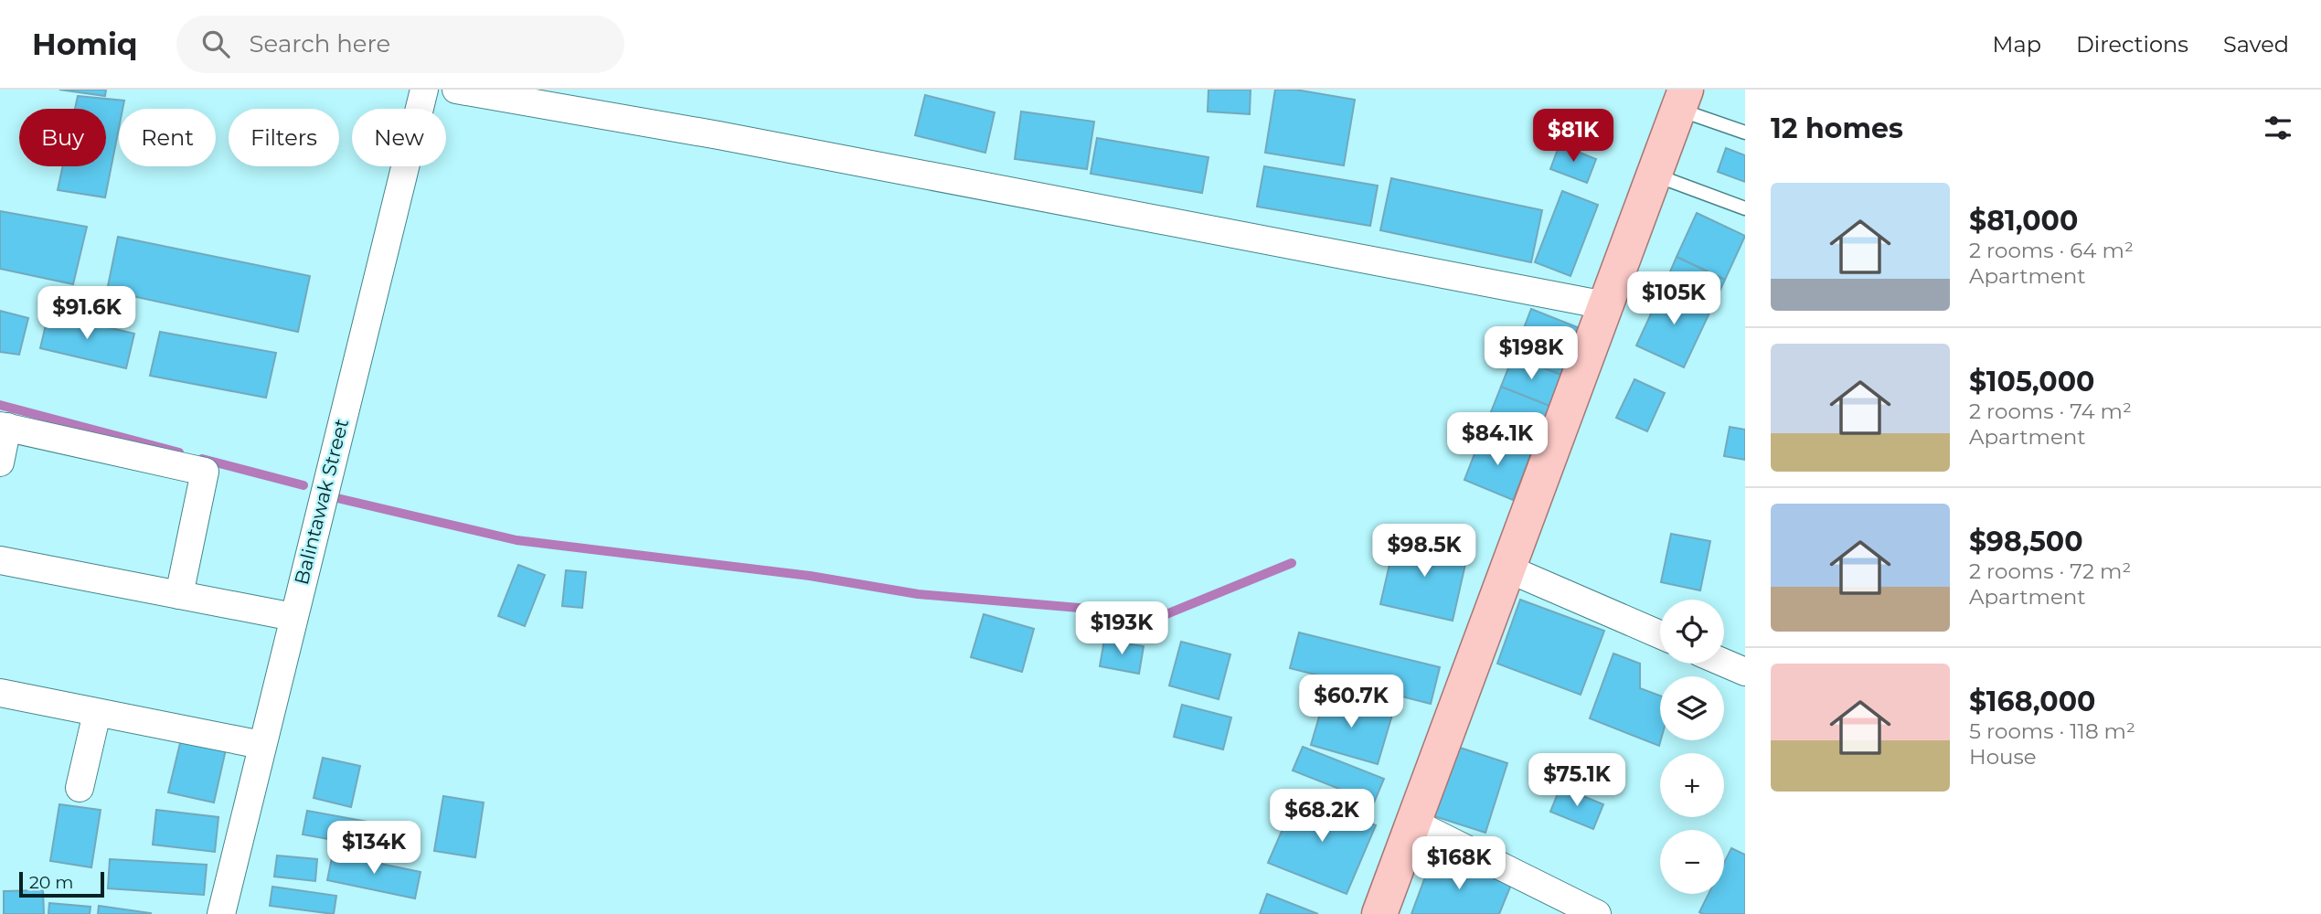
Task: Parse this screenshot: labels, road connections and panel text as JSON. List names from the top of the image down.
{
  "streets": {
    "street": ["Balintawak Street"]
  },
  "scale_bar": "20 m",
  "page": {
    "header": "Homiq",
    "search": "Search here",
    "nav": ["Map", "Directions", "Saved"],
    "heading": "12 homes",
    "price": [
      "$81K",
      "$105K",
      "$91.6K",
      "$198K",
      "$84.1K",
      "$98.5K",
      "$193K",
      "$60.7K",
      "$75.1K",
      "$68.2K",
      "$134K",
      "$168K"
    ],
    "chip": [
      "Buy",
      "Rent",
      "Filters",
      "New"
    ],
    "list": [
      {
        "name": "$81,000",
        "note": "2 rooms · 64 m² · Apartment"
      },
      {
        "name": "$105,000",
        "note": "2 rooms · 74 m² · Apartment"
      },
      {
        "name": "$98,500",
        "note": "2 rooms · 72 m² · Apartment"
      },
      {
        "name": "$168,000",
        "note": "5 rooms · 118 m² · House"
      }
    ],
    "map_buttons": ["+", "−"],
    "scale": "20 m"
  }
}
